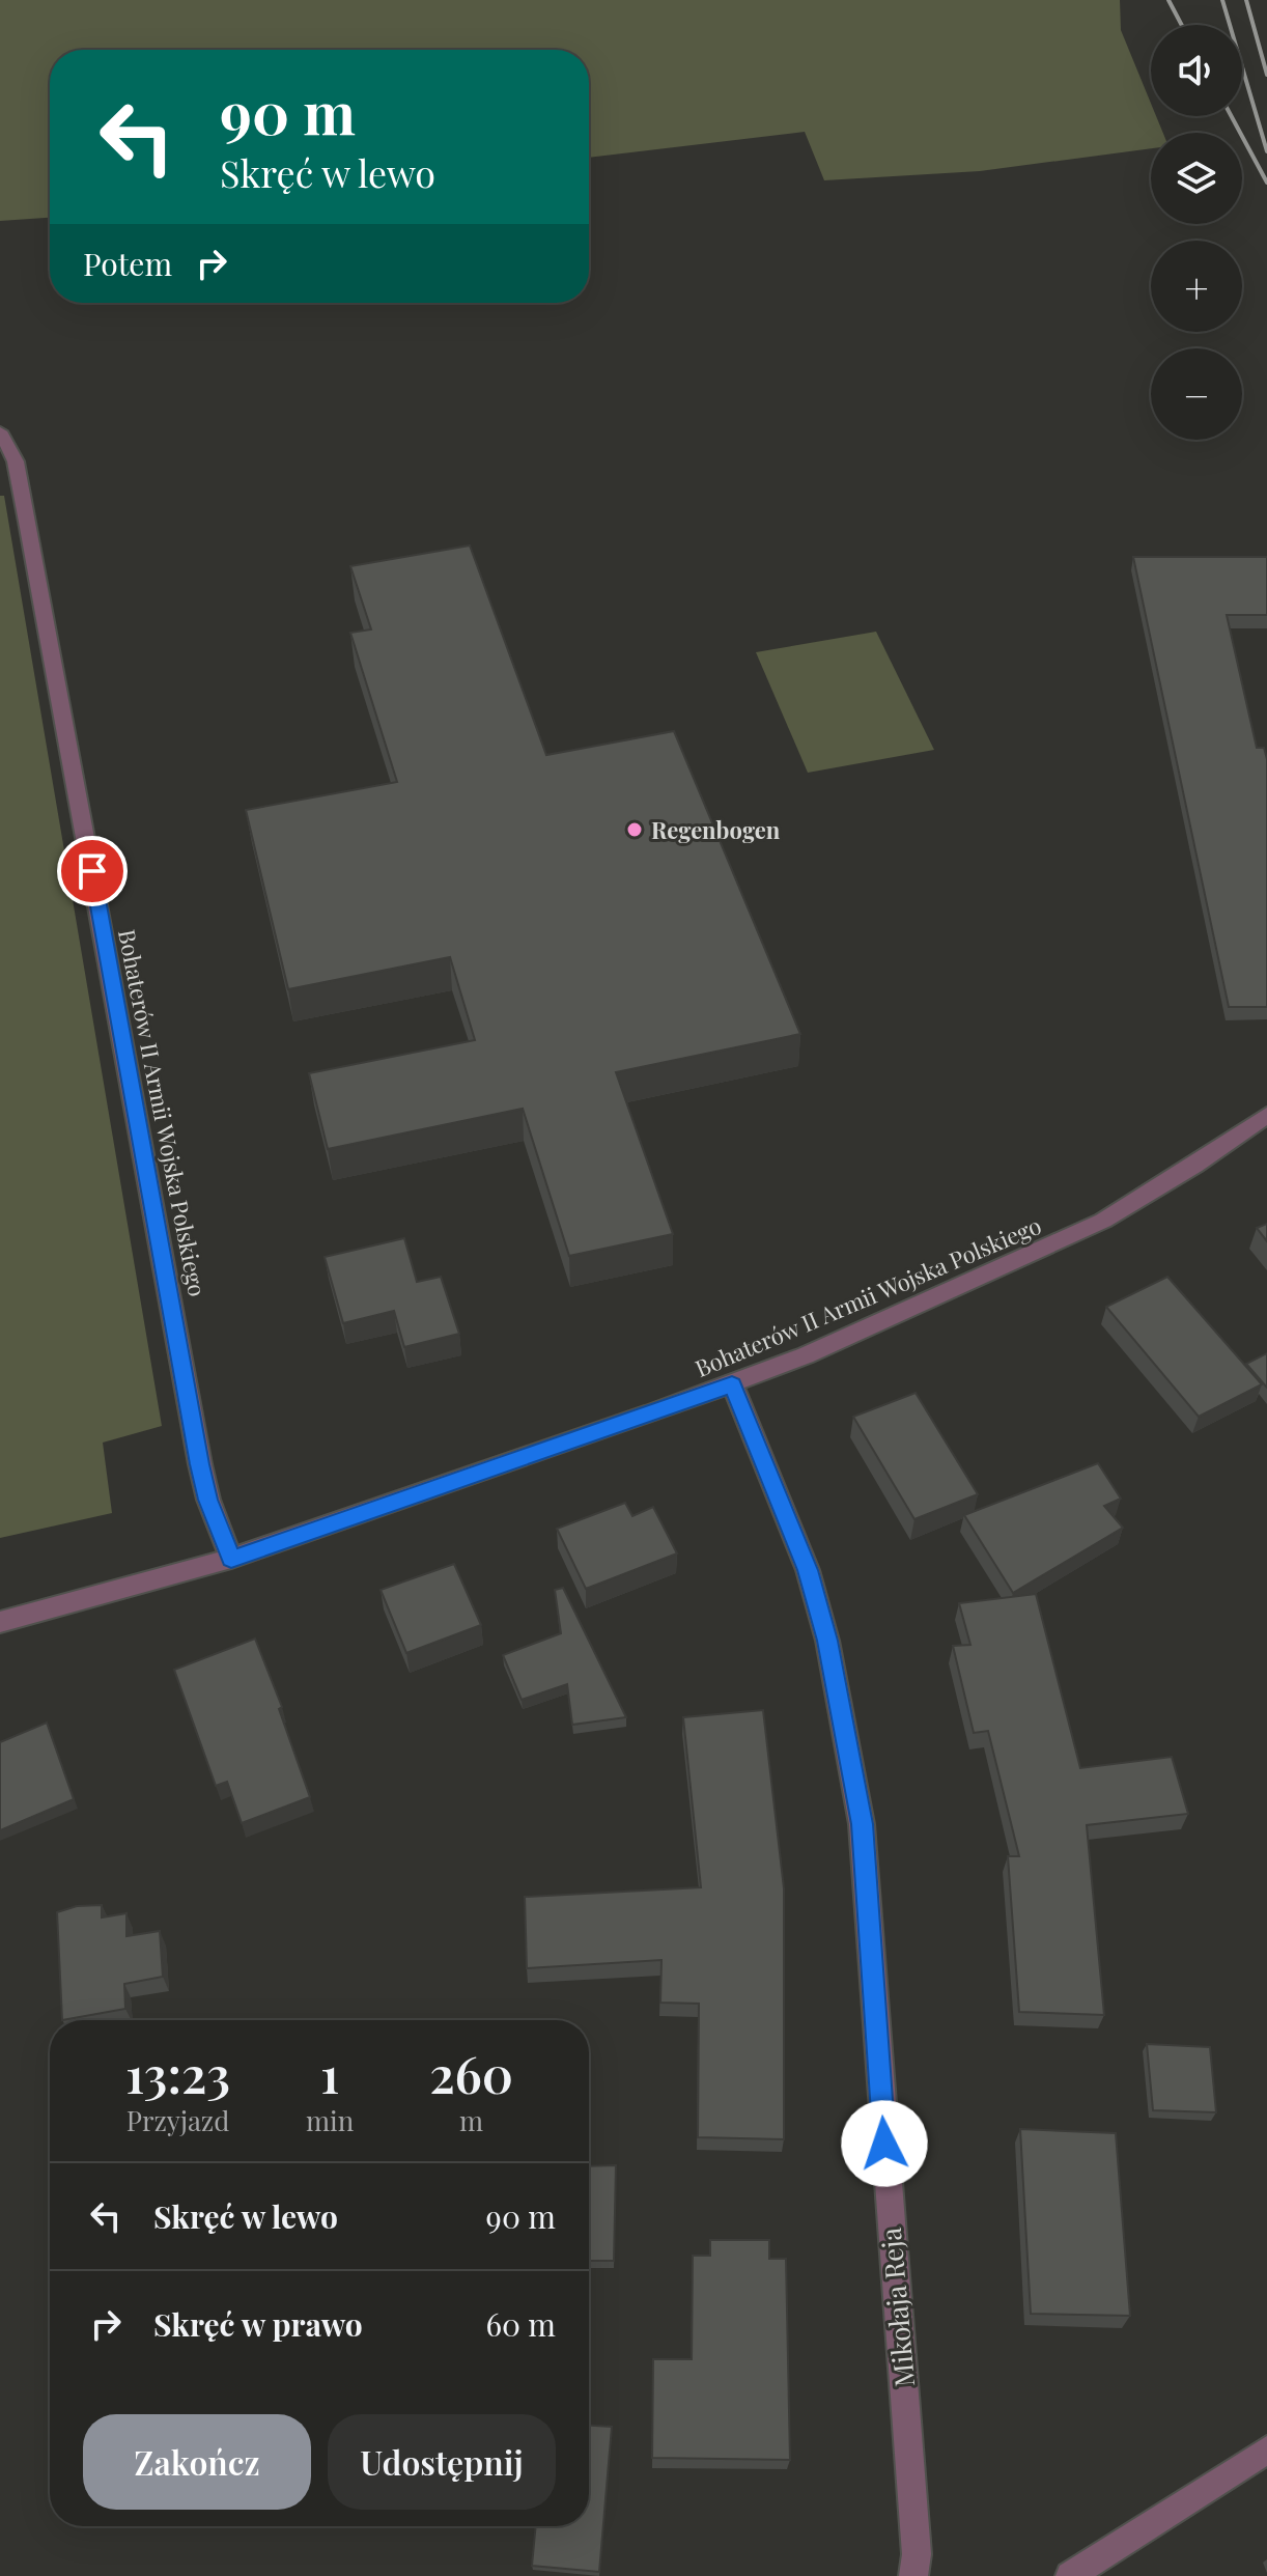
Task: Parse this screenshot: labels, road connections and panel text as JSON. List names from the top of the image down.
{
  "streets": {
    "street": ["Bohaterów II Armii Wojska Polskiego", "Mikołaja Reja"]
  },
  "crossings": [
    ["Bohaterów II Armii Wojska Polskiego", "Mikołaja Reja"]
  ],
  "places": ["Regenbogen"],
  "page": {
    "map_buttons": ["+", "−"],
    "turn": ["90 m", "Skręć w lewo"],
    "then": "Potem",
    "eta": [
      "13:23",
      "Przyjazd",
      "1",
      "min",
      "260",
      "m"
    ],
    "list": [
      {
        "name": "Skręć w lewo",
        "value": "90 m"
      },
      {
        "name": "Skręć w prawo",
        "value": "60 m"
      }
    ],
    "buttons": ["Zakończ", "Udostępnij"]
  }
}
